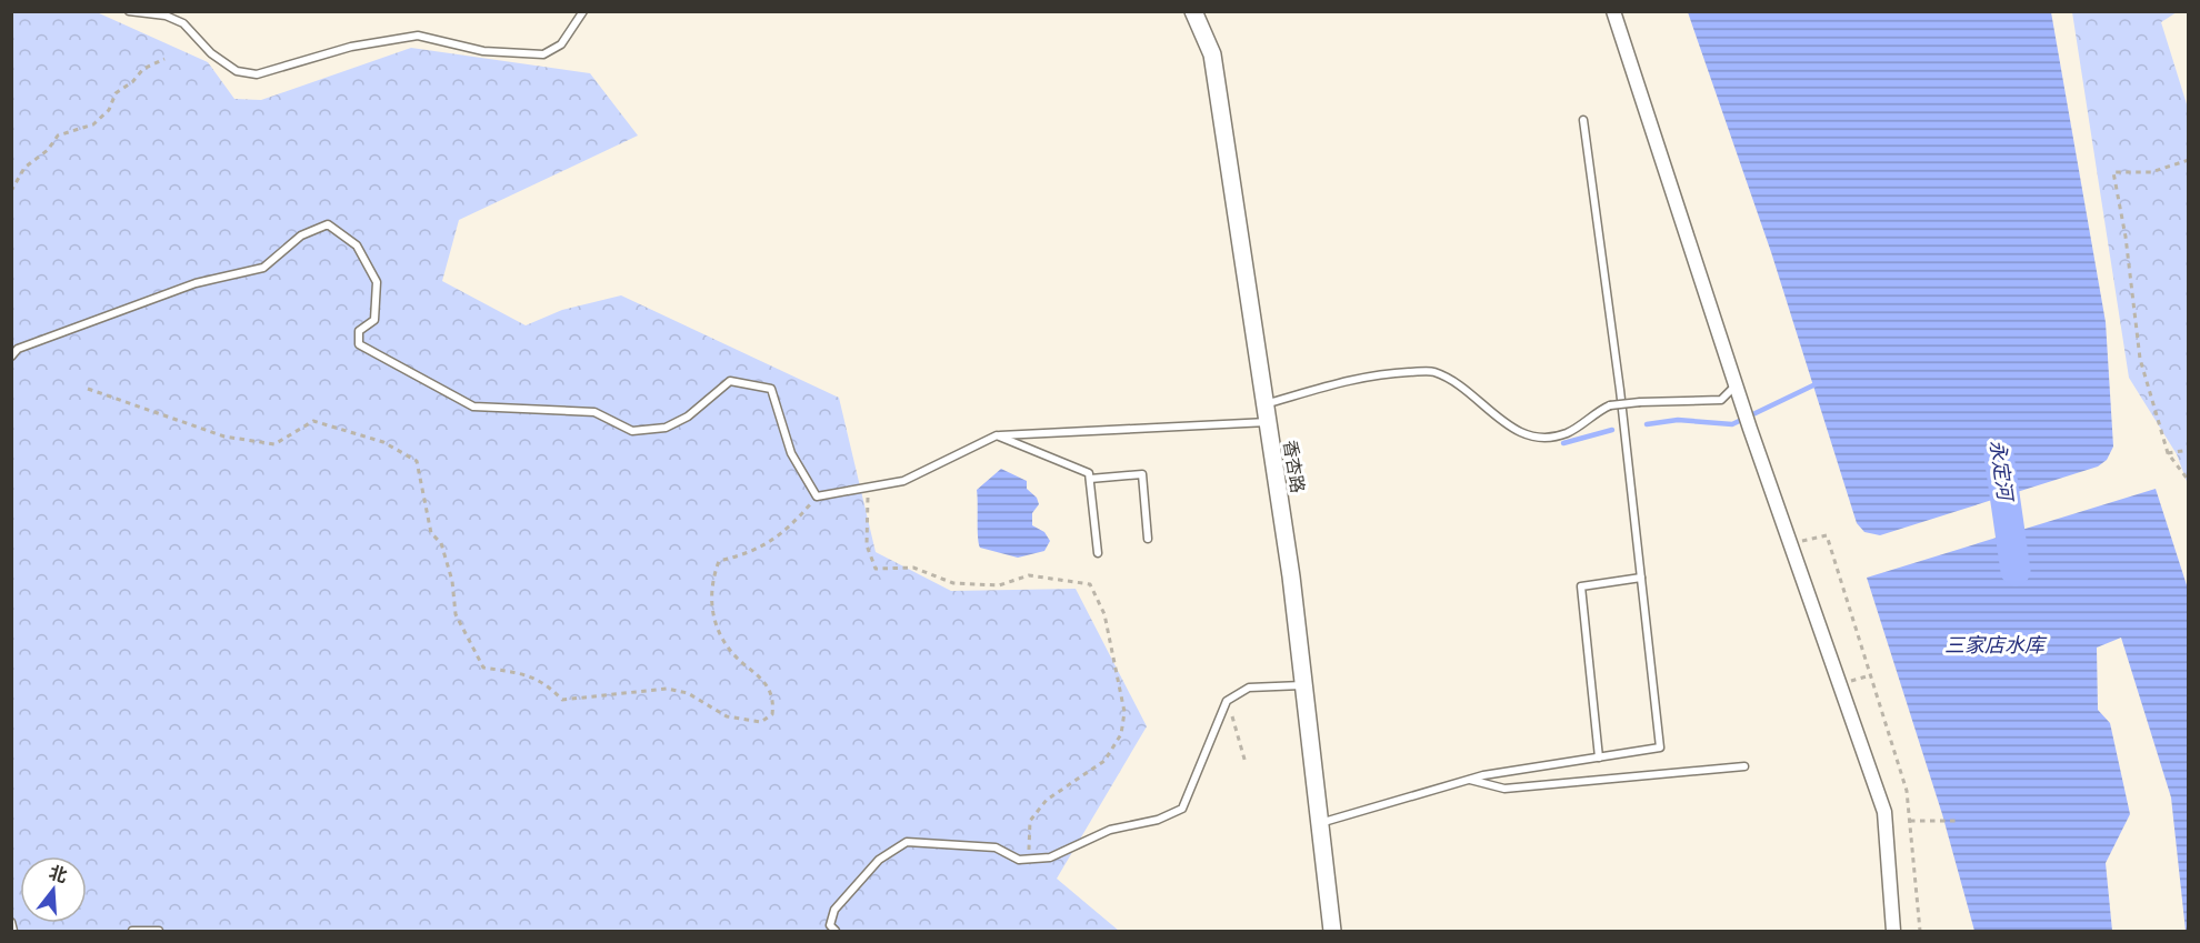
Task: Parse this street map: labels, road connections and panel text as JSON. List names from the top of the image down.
{
  "streets": {
    "street": ["香杏路"]
  },
  "water": ["永定河", "三家店水库"],
  "north": "top"
}
